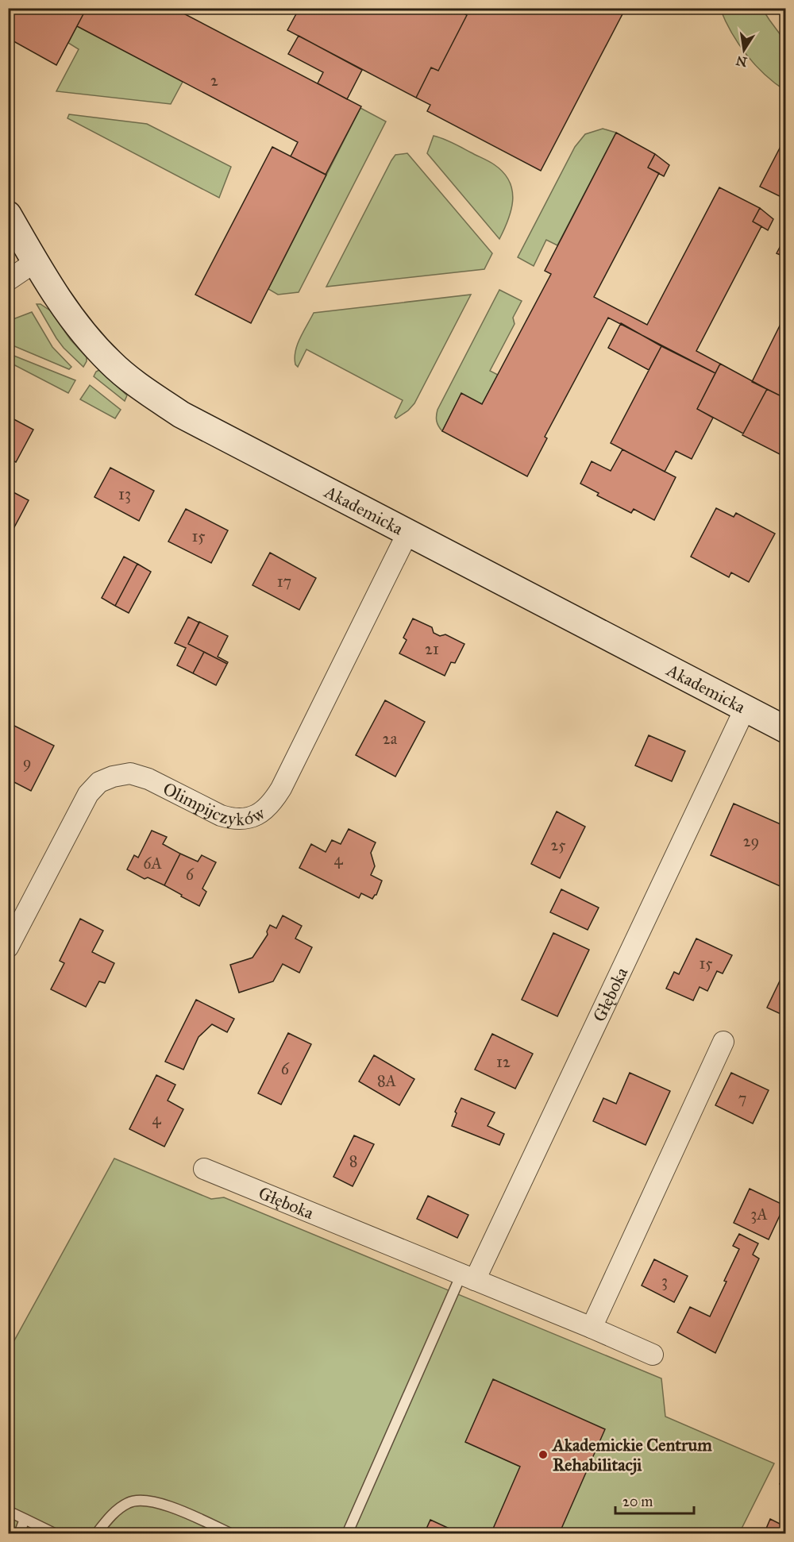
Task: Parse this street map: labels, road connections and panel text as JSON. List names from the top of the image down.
{
  "streets": {
    "street": ["Akademicka", "Olimpijczyków", "Głęboka"]
  },
  "crossings": [
    ["Akademicka", "Olimpijczyków"],
    ["Akademicka", "Głęboka"]
  ],
  "places": ["Akademickie Centrum Rehabilitacji"],
  "house_numbers": [
    "2",
    "13",
    "15",
    "17",
    "21",
    "2a",
    "9",
    "29",
    "25",
    "4",
    "6A",
    "6",
    "15",
    "12",
    "6",
    "8A",
    "7",
    "4",
    "8",
    "3A",
    "3"
  ],
  "scale_bar": "20 m",
  "north": "bottom"
}
